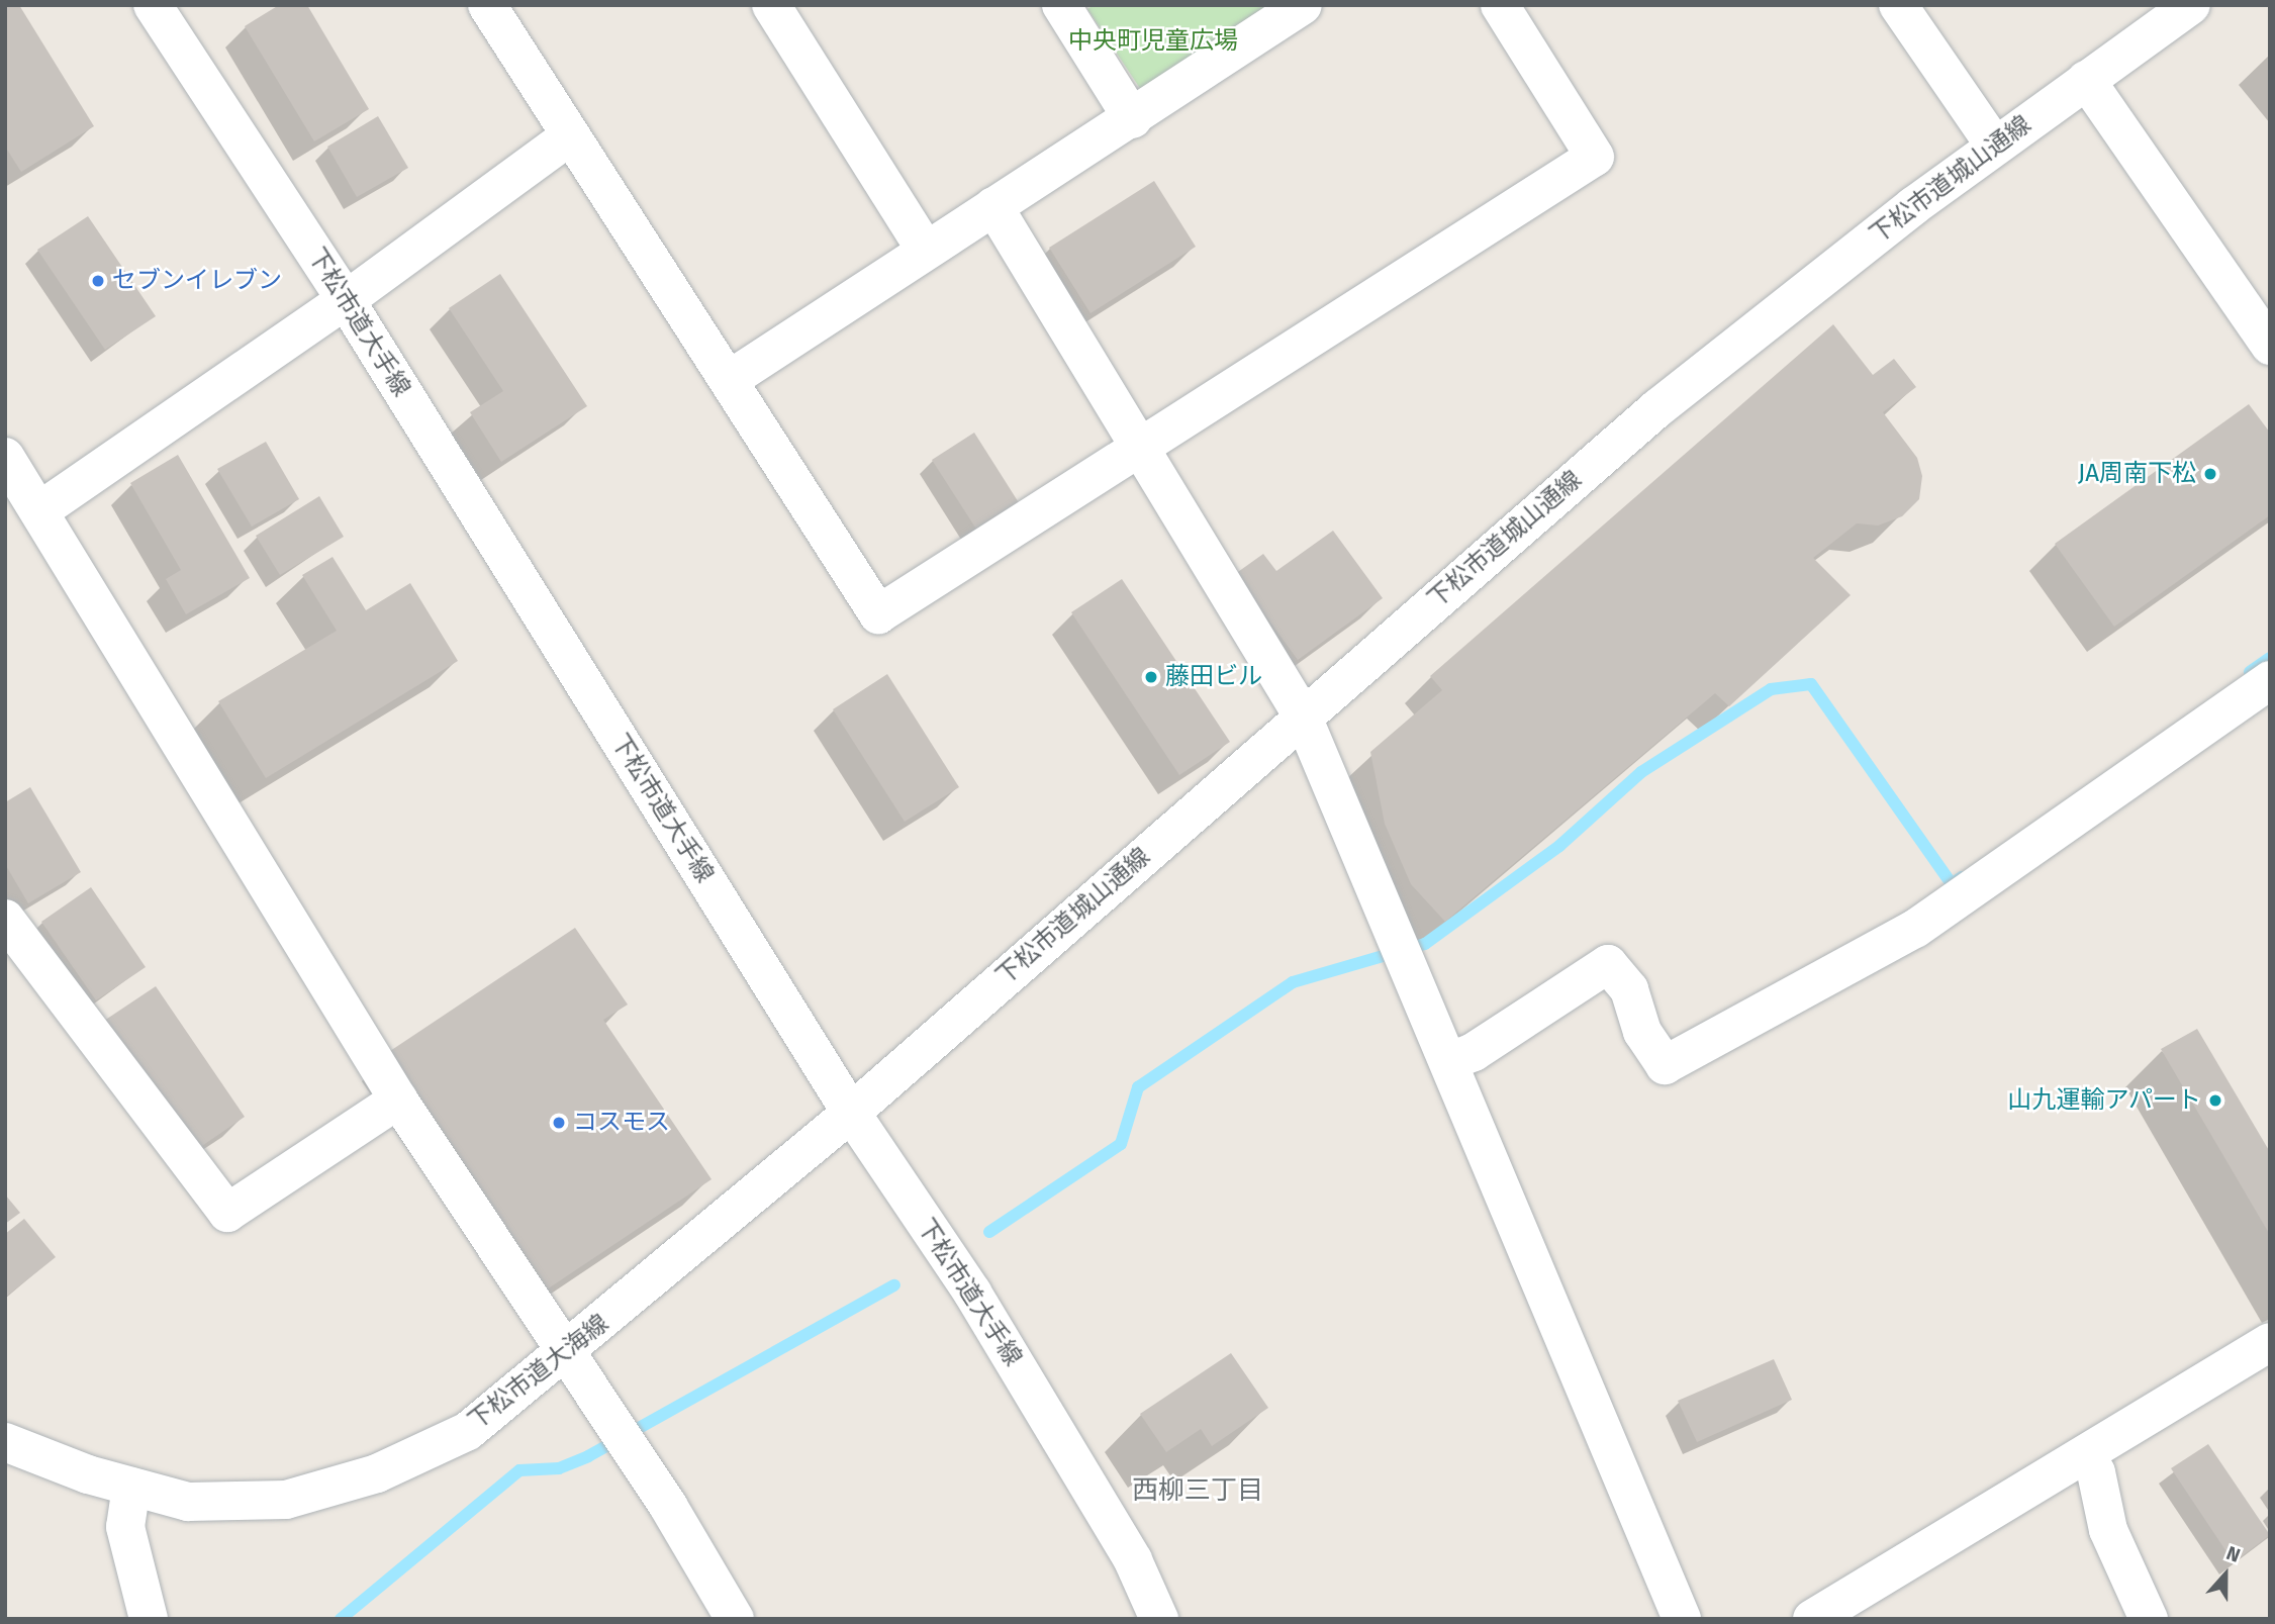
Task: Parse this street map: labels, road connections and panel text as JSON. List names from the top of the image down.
{
  "streets": {
    "street": ["下松市道城山通線", "下松市道大手線", "下松市道大海線"]
  },
  "crossings": [
    ["下松市道城山通線", "下松市道大手線"],
    ["下松市道城山通線", "下松市道大海線"],
    ["下松市道大手線", "下松市道大海線"]
  ],
  "districts": ["西柳三丁目"],
  "parks": ["中央町児童広場"],
  "places": [
    "セブンイレブン",
    "JA周南下松",
    "藤田ビル",
    "山九運輸アパート",
    "コスモス"
  ],
  "north": "top"
}
